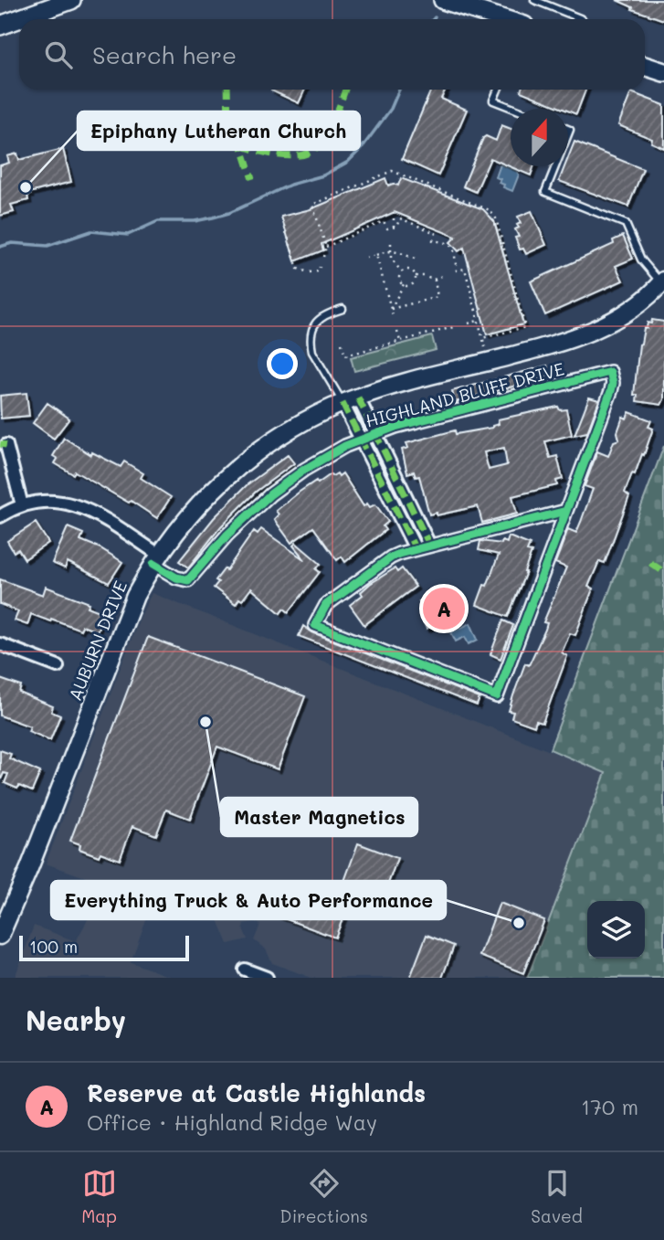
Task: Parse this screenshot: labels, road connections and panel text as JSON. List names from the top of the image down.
{
  "streets": {
    "street": ["HIGHLAND BLUFF DRIVE", "AUBURN DRIVE"]
  },
  "crossings": [
    ["HIGHLAND BLUFF DRIVE", "AUBURN DRIVE"]
  ],
  "places": ["Epiphany Lutheran Church", "Master Magnetics", "Everything Truck & Auto Performance"],
  "scale_bar": "100 m",
  "north": "top",
  "page": {
    "search": "Search here",
    "pins": "A",
    "scale": "100 m",
    "heading": "Nearby",
    "list": [
      {
        "mark": "A",
        "name": "Reserve at Castle Highlands",
        "note": "Office · Highland Ridge Way",
        "value": "170 m"
      }
    ],
    "nav": ["Map", "Directions", "Saved"]
  }
}
